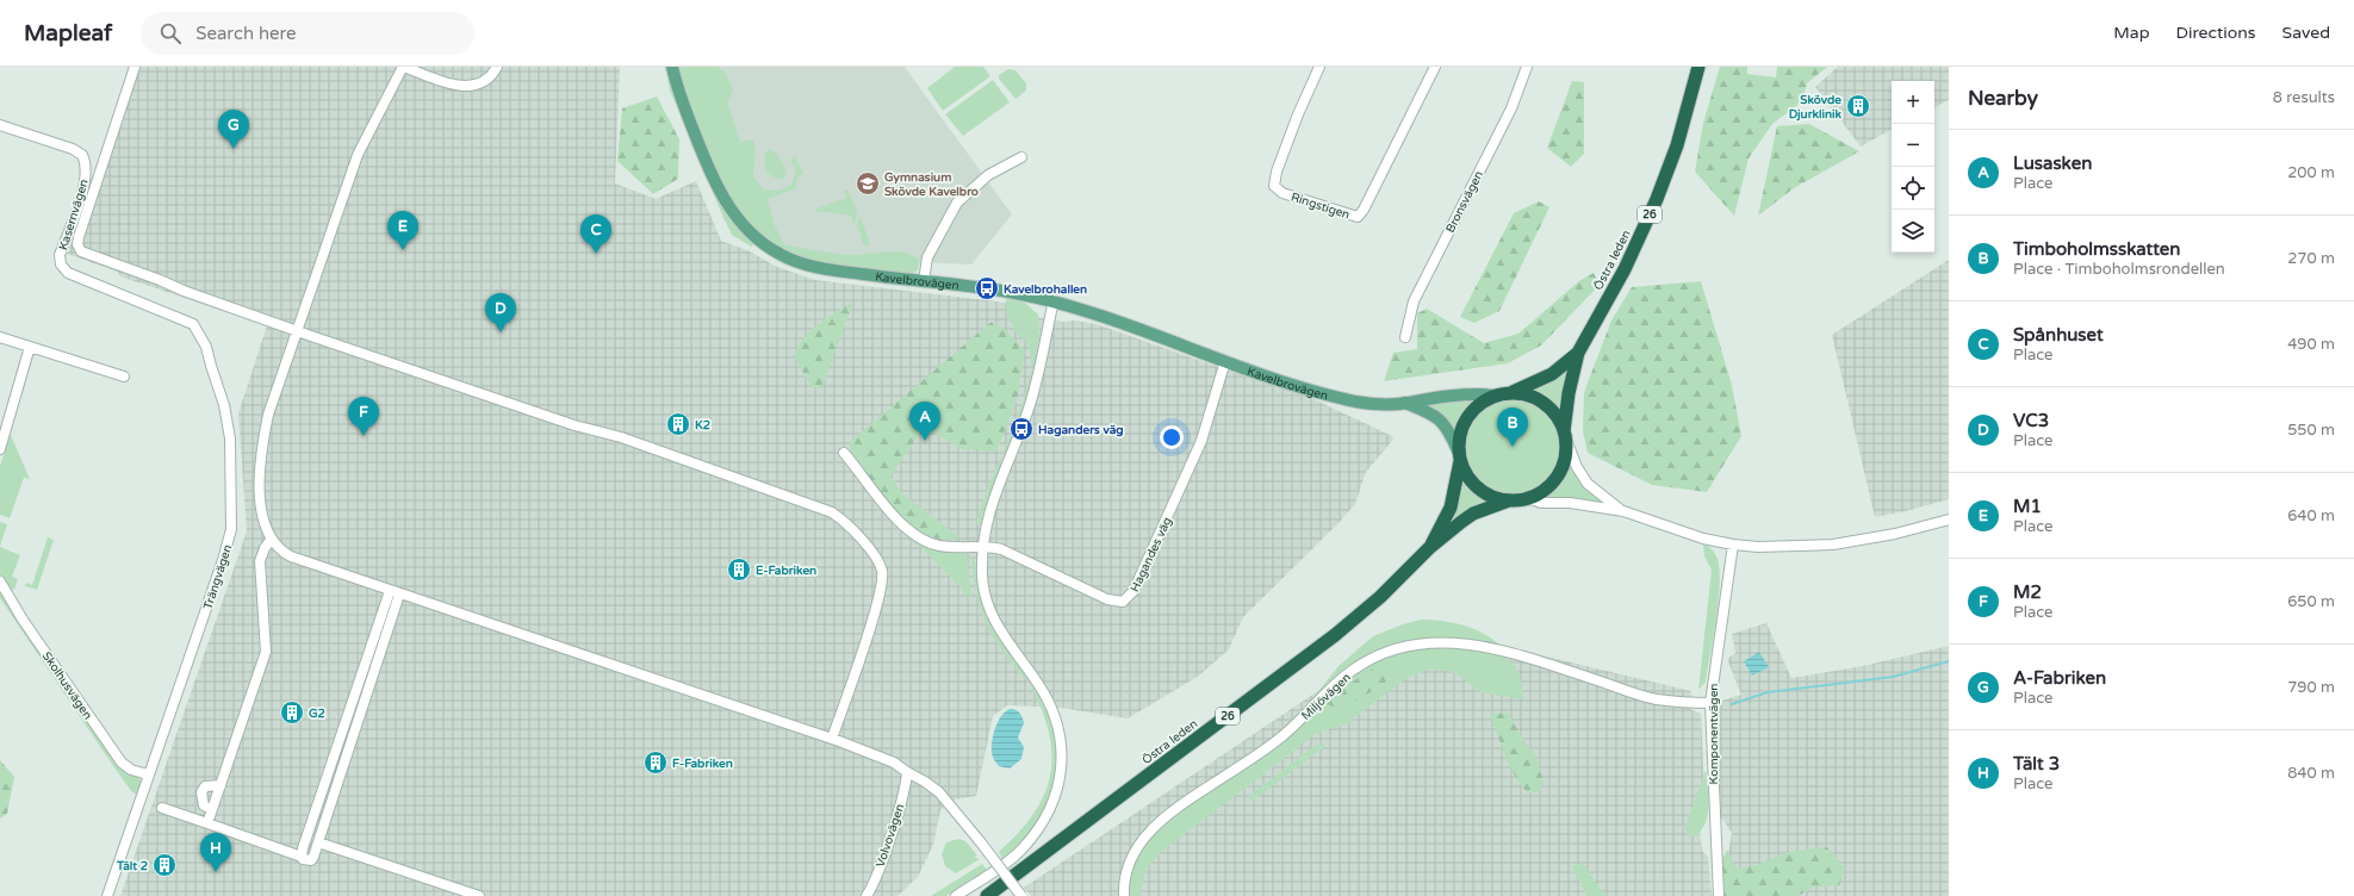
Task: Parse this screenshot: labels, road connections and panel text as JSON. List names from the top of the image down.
{
  "streets": {
    "highway": ["26", "Östra leden"],
    "main road": ["Kavelbrovägen"],
    "street": [
      "Bronsvägen",
      "Ringstigen",
      "Kasernvägen",
      "Hagandes väg",
      "Trängvägen",
      "Skolhusvägen",
      "Miljövägen",
      "Komponentvägen",
      "Volvovägen"
    ]
  },
  "crossings": [
    ["Kasernvägen", "Trängvägen"],
    ["26", "Östra leden"],
    ["26", "Kavelbrovägen"],
    ["Östra leden", "Kavelbrovägen"],
    ["Kavelbrovägen", "Hagandes väg"],
    ["Trängvägen", "Skolhusvägen"],
    ["Miljövägen", "Komponentvägen"]
  ],
  "places": {
    "building": [
      "Skövde Djurklinik",
      "K2",
      "E-Fabriken",
      "G2",
      "F-Fabriken",
      "Tält 2"
    ],
    "school or university": ["Gymnasium Skövde Kavelbro"],
    "bus stop": ["Kavelbrohallen", "Haganders väg"]
  },
  "page": {
    "header": "Mapleaf",
    "search": "Search here",
    "nav": ["Map", "Directions", "Saved"],
    "heading": ["Nearby", "8 results"],
    "map_buttons": ["+", "−"],
    "pins": [
      "G",
      "E",
      "C",
      "D",
      "F",
      "A",
      "B",
      "H"
    ],
    "list": [
      {
        "mark": "A",
        "name": "Lusasken",
        "note": "Place",
        "value": "200 m"
      },
      {
        "mark": "B",
        "name": "Timboholmsskatten",
        "note": "Place · Timboholmsrondellen",
        "value": "270 m"
      },
      {
        "mark": "C",
        "name": "Spånhuset",
        "note": "Place",
        "value": "490 m"
      },
      {
        "mark": "D",
        "name": "VC3",
        "note": "Place",
        "value": "550 m"
      },
      {
        "mark": "E",
        "name": "M1",
        "note": "Place",
        "value": "640 m"
      },
      {
        "mark": "F",
        "name": "M2",
        "note": "Place",
        "value": "650 m"
      },
      {
        "mark": "G",
        "name": "A-Fabriken",
        "note": "Place",
        "value": "790 m"
      },
      {
        "mark": "H",
        "name": "Tält 3",
        "note": "Place",
        "value": "840 m"
      }
    ]
  }
}
